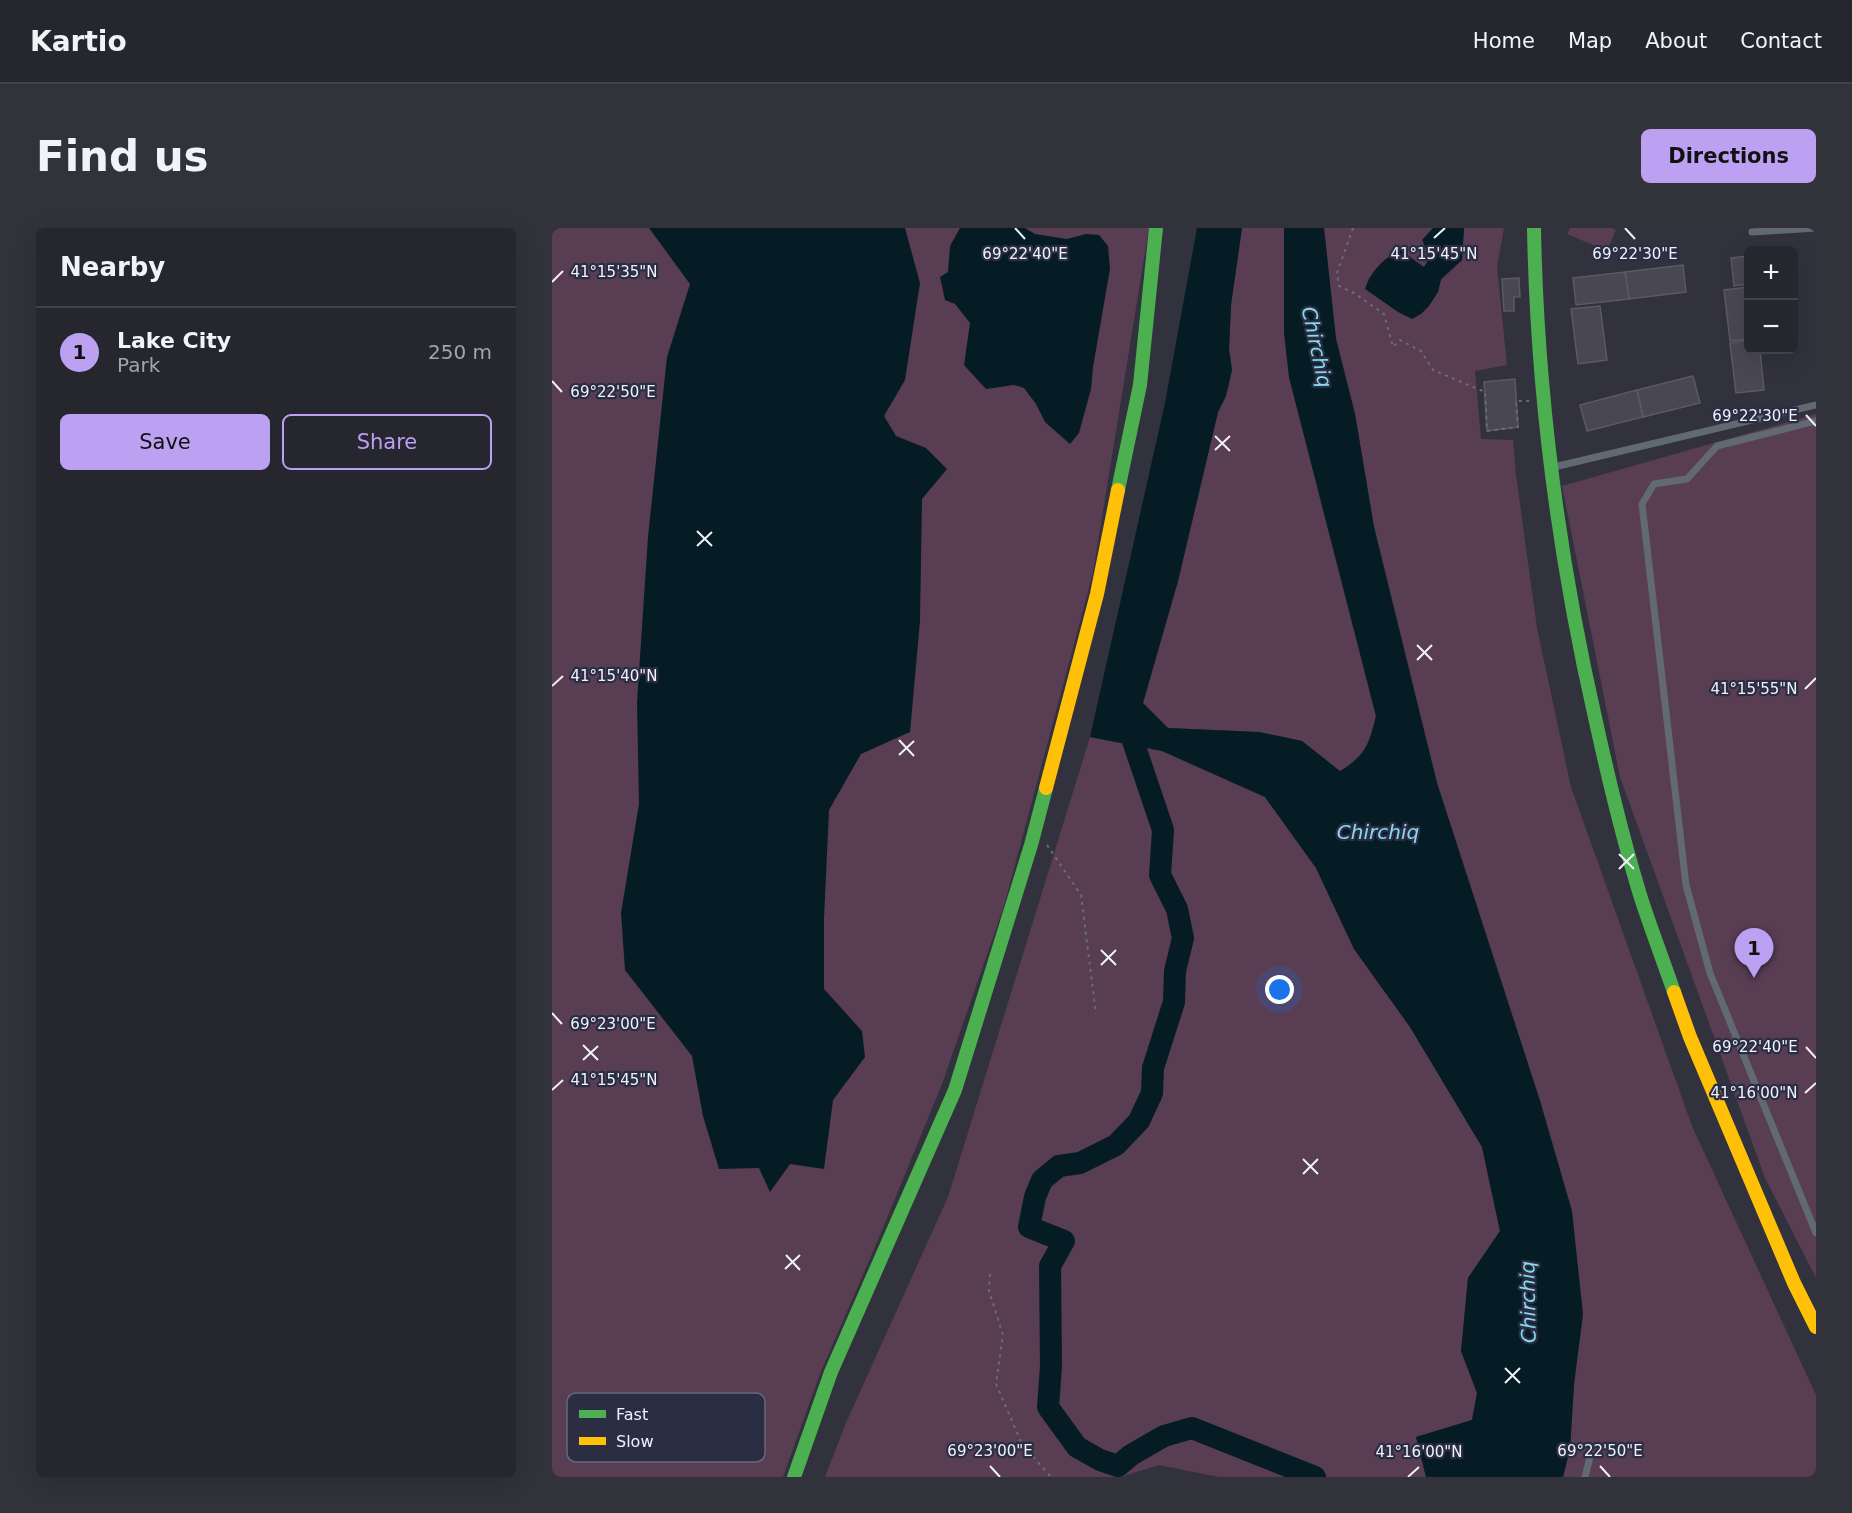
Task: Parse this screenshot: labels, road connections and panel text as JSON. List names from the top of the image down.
{
  "water": ["Chirchiq"],
  "legend": ["Fast", "Slow"],
  "page": {
    "header": "Kartio",
    "nav": [
      "Home",
      "Map",
      "About",
      "Contact"
    ],
    "buttons": [
      "Directions",
      ["Save", "Share"]
    ],
    "title": "Find us",
    "heading": "Nearby",
    "map_buttons": ["+", "−"],
    "list": [
      {
        "mark": "1",
        "name": "Lake City",
        "note": "Park",
        "value": "250 m"
      }
    ],
    "pins": "1"
  },
  "coordinates": [
    "41°15'45\"N",
    "69°22'40\"E",
    "69°22'30\"E",
    "41°15'35\"N",
    "69°22'50\"E",
    "41°15'40\"N",
    "41°15'55\"N",
    "69°23'00\"E",
    "41°16'00\"N"
  ]
}
